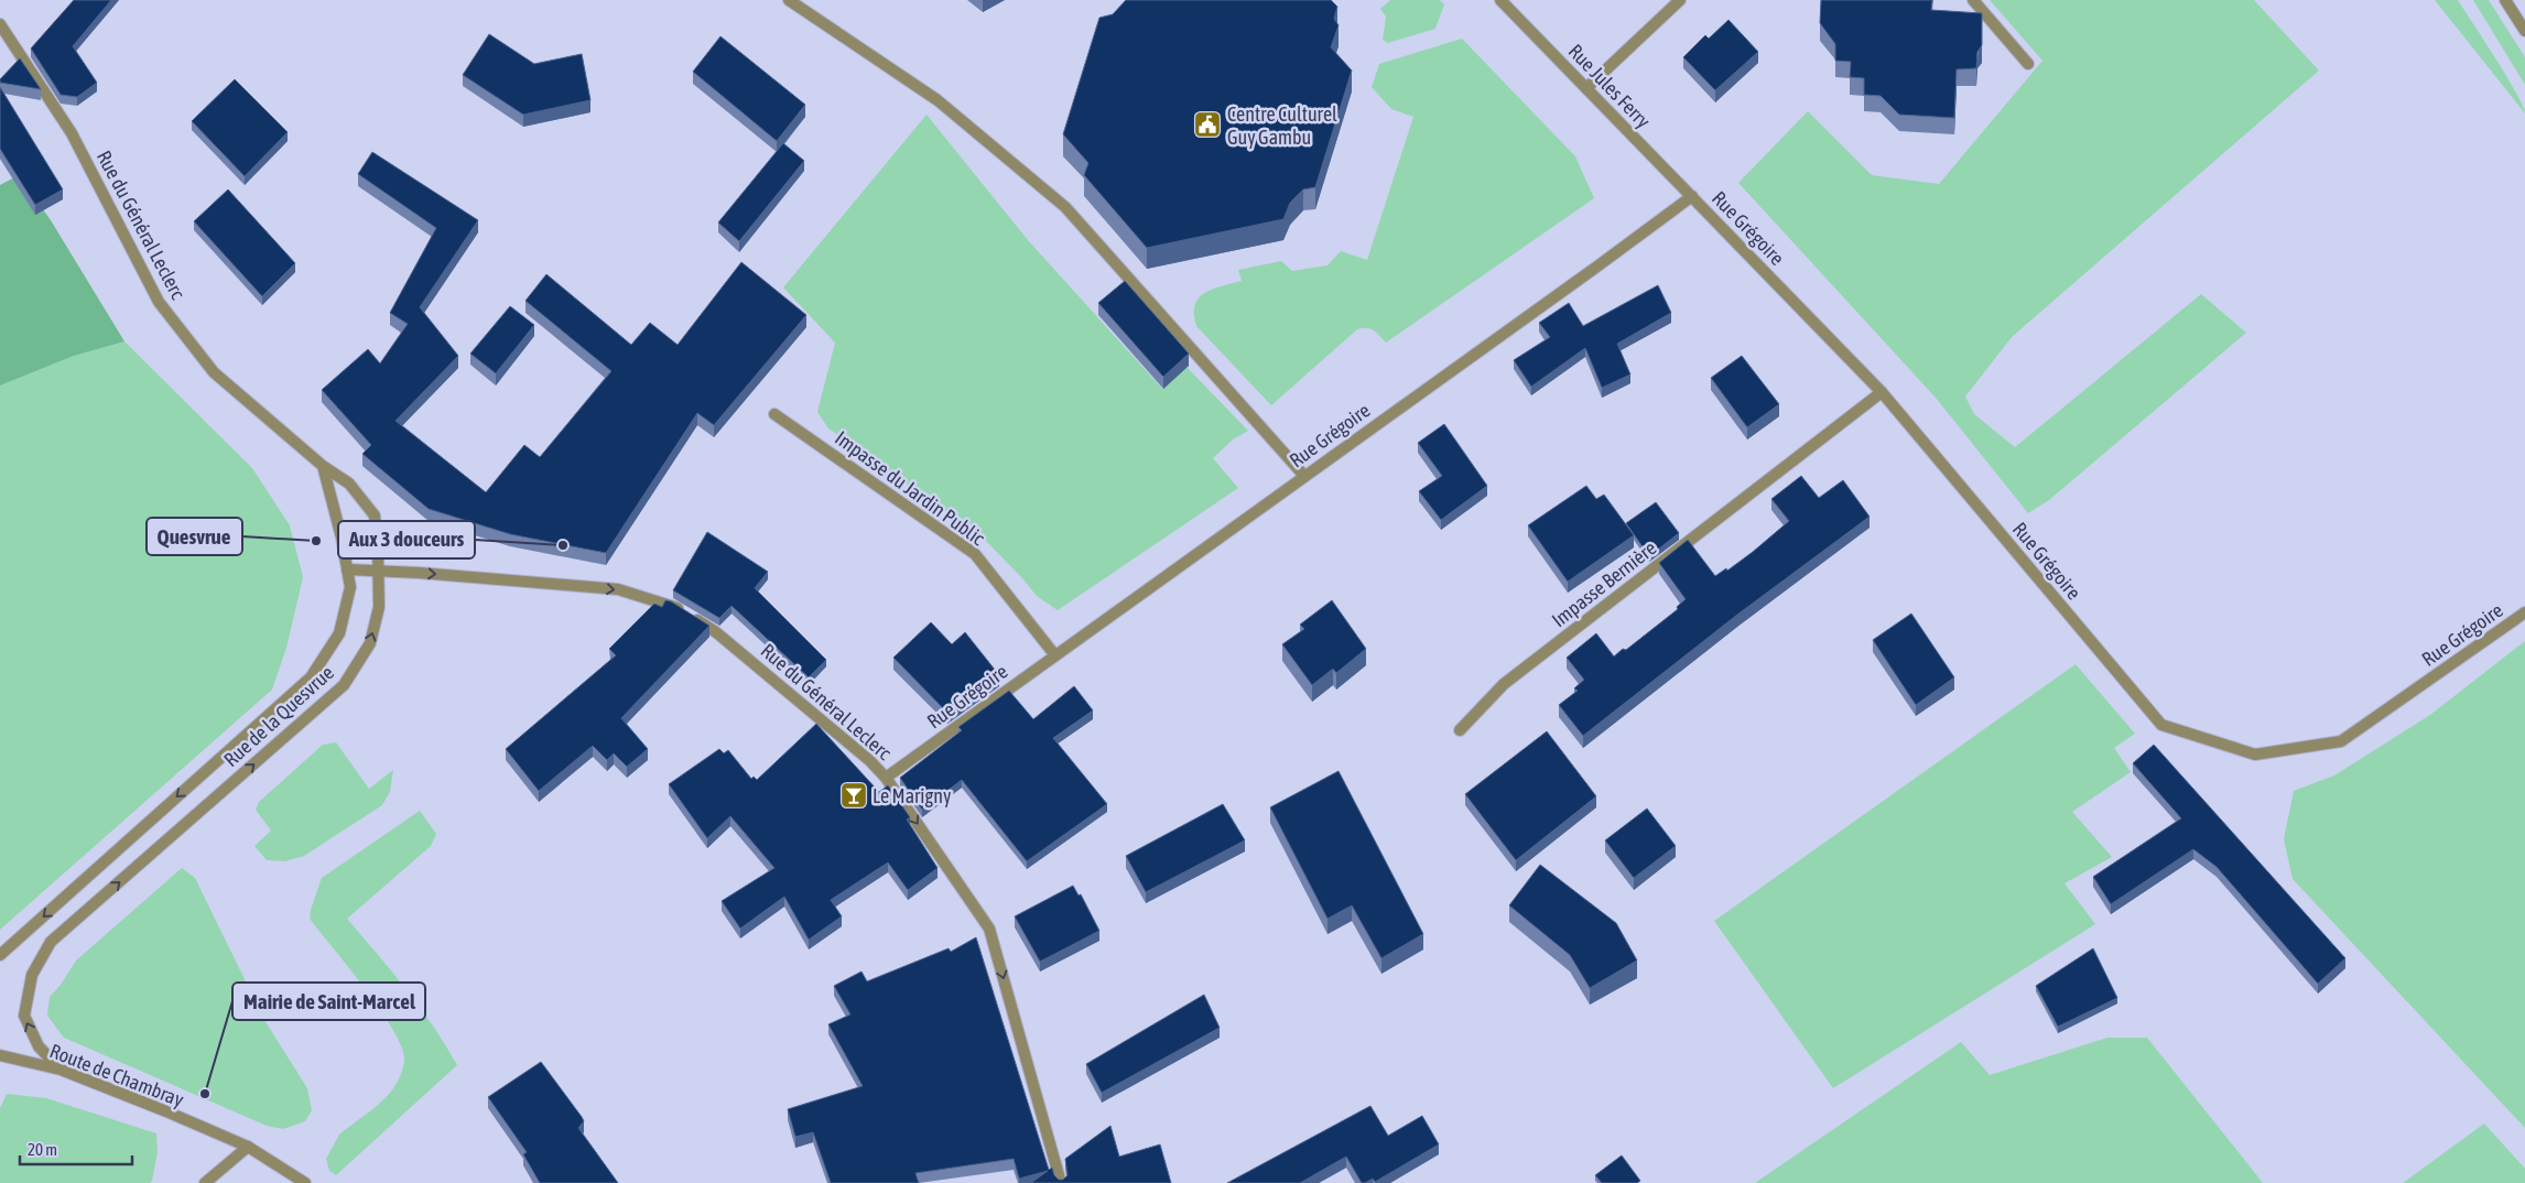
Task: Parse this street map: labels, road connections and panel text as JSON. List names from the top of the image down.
{
  "streets": {
    "street": [
      "Rue Jules Ferry",
      "Rue du Général Leclerc",
      "Rue Grégoire",
      "Impasse du Jardin Public",
      "Impasse Bernière",
      "Rue de la Quesvrue",
      "Route de Chambray"
    ]
  },
  "crossings": [
    ["Rue Jules Ferry", "Rue Grégoire"],
    ["Rue du Général Leclerc", "Rue Grégoire"],
    ["Rue du Général Leclerc", "Rue de la Quesvrue"],
    ["Rue Grégoire", "Impasse du Jardin Public"],
    ["Rue Grégoire", "Impasse Bernière"],
    ["Rue de la Quesvrue", "Route de Chambray"]
  ],
  "one_way": ["Rue du Général Leclerc"],
  "places": {
    "public building": ["Centre Culturel Guy Gambu"],
    "other": ["Quesvrue", "Aux 3 douceurs", "Mairie de Saint-Marcel"],
    "bar": ["Le Marigny"]
  },
  "scale_bar": "20 m"
}
